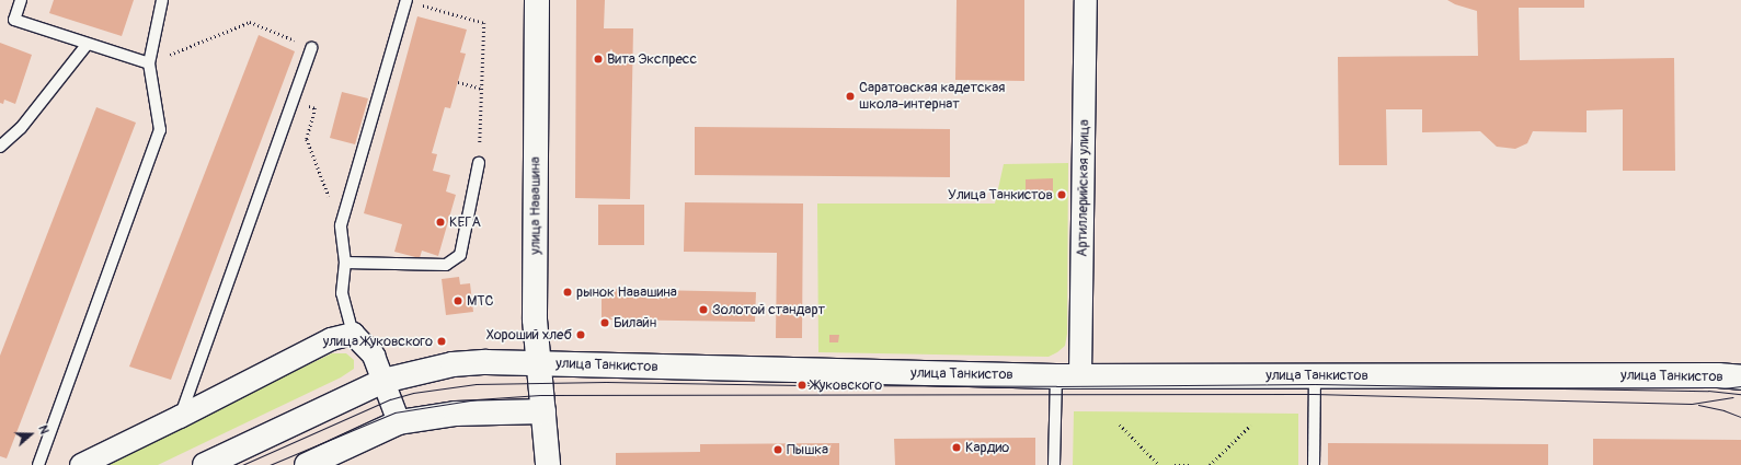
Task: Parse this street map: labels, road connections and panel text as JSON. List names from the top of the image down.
{
  "streets": {
    "main road": ["улица Навашина", "улица Танкистов"],
    "street": ["Артиллерийская улица"]
  },
  "crossings": [
    ["Артиллерийская улица", "улица Танкистов"],
    ["улица Навашина", "улица Танкистов"]
  ],
  "places": [
    "Вита Экспресс",
    "Саратовская кадетская школа-интернат",
    "Улица Танкистов",
    "КЕГА",
    "рынок Навашина",
    "МТС",
    "Золотой стандарт",
    "Билайн",
    "Хороший хлеб",
    "улица Жуковского",
    "Жуковского",
    "Кардио",
    "Пышка"
  ],
  "north": "right"
}
